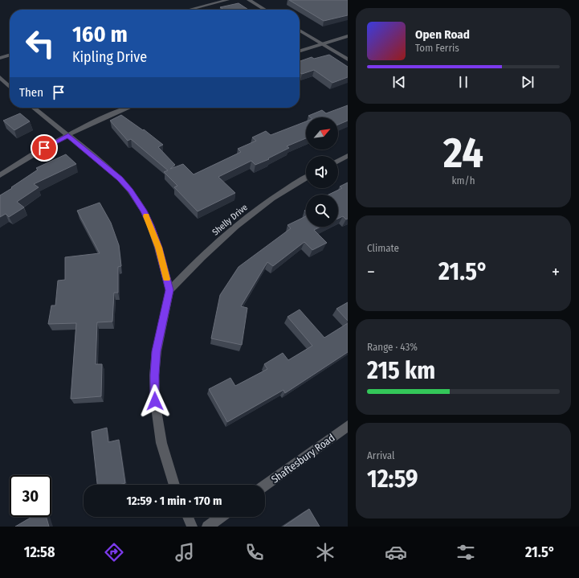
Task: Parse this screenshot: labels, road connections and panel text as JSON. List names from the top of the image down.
{
  "streets": {
    "street": ["Shelly Drive", "Shaftesbury Road"]
  },
  "north": "top right",
  "page": {
    "turn": ["160 m", "Kipling Drive"],
    "song": ["Open Road", "Tom Ferris"],
    "then": "Then",
    "tile": [
      ["24", "km/h"],
      "Climate",
      ["Range · 43%", "215 km"],
      ["Arrival", "12:59"]
    ],
    "heat": ["−", "21.5°", "+"],
    "limit": "30",
    "trip": "12:59 · 1 min · 170 m",
    "tabs": ["12:58", "21.5°"]
  }
}
